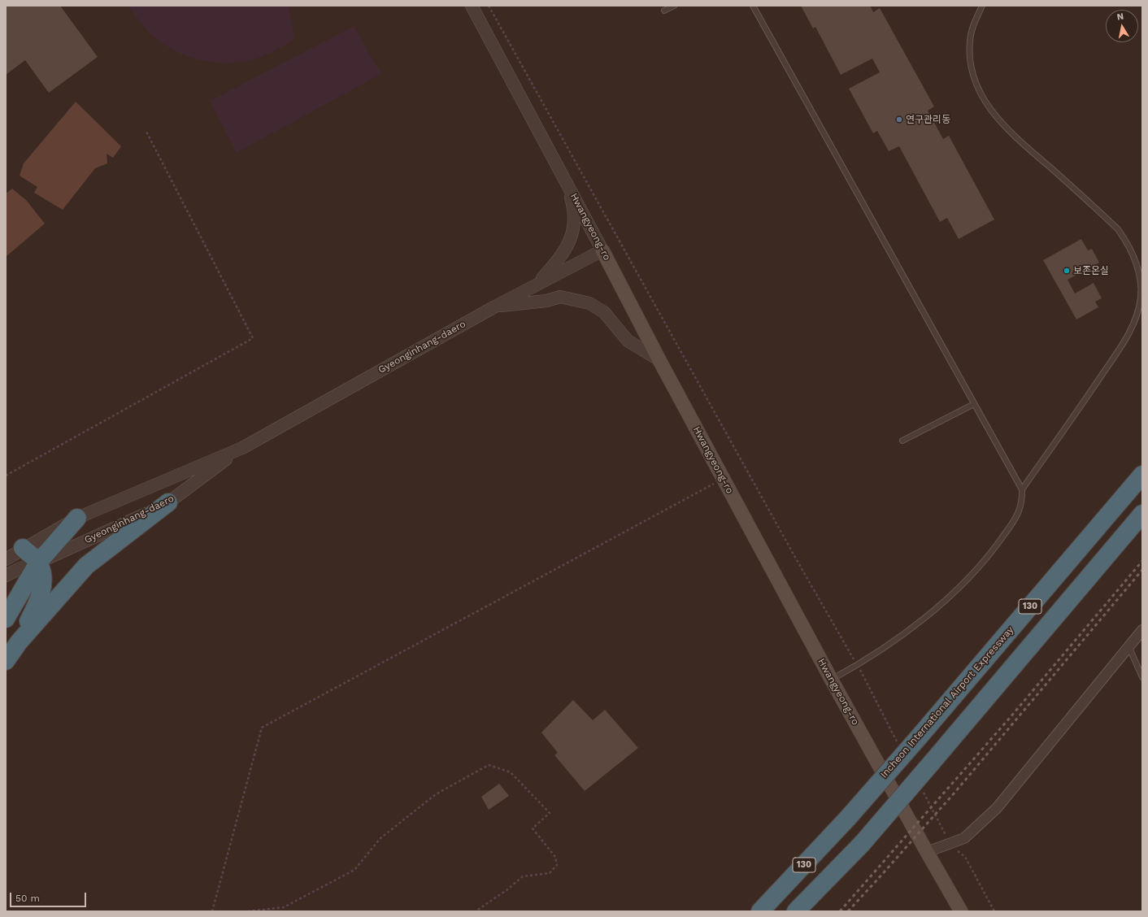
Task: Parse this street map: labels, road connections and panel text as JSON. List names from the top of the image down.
{
  "streets": {
    "highway": ["130", "Incheon International Airport Expressway"],
    "main road": ["Hwangyeong-ro"],
    "street": ["Gyeonginhang-daero"]
  },
  "crossings": [
    ["Hwangyeong-ro", "Gyeonginhang-daero"]
  ],
  "places": ["연구관리동", "보존온실"],
  "scale_bar": "50 m",
  "north": "top"
}
